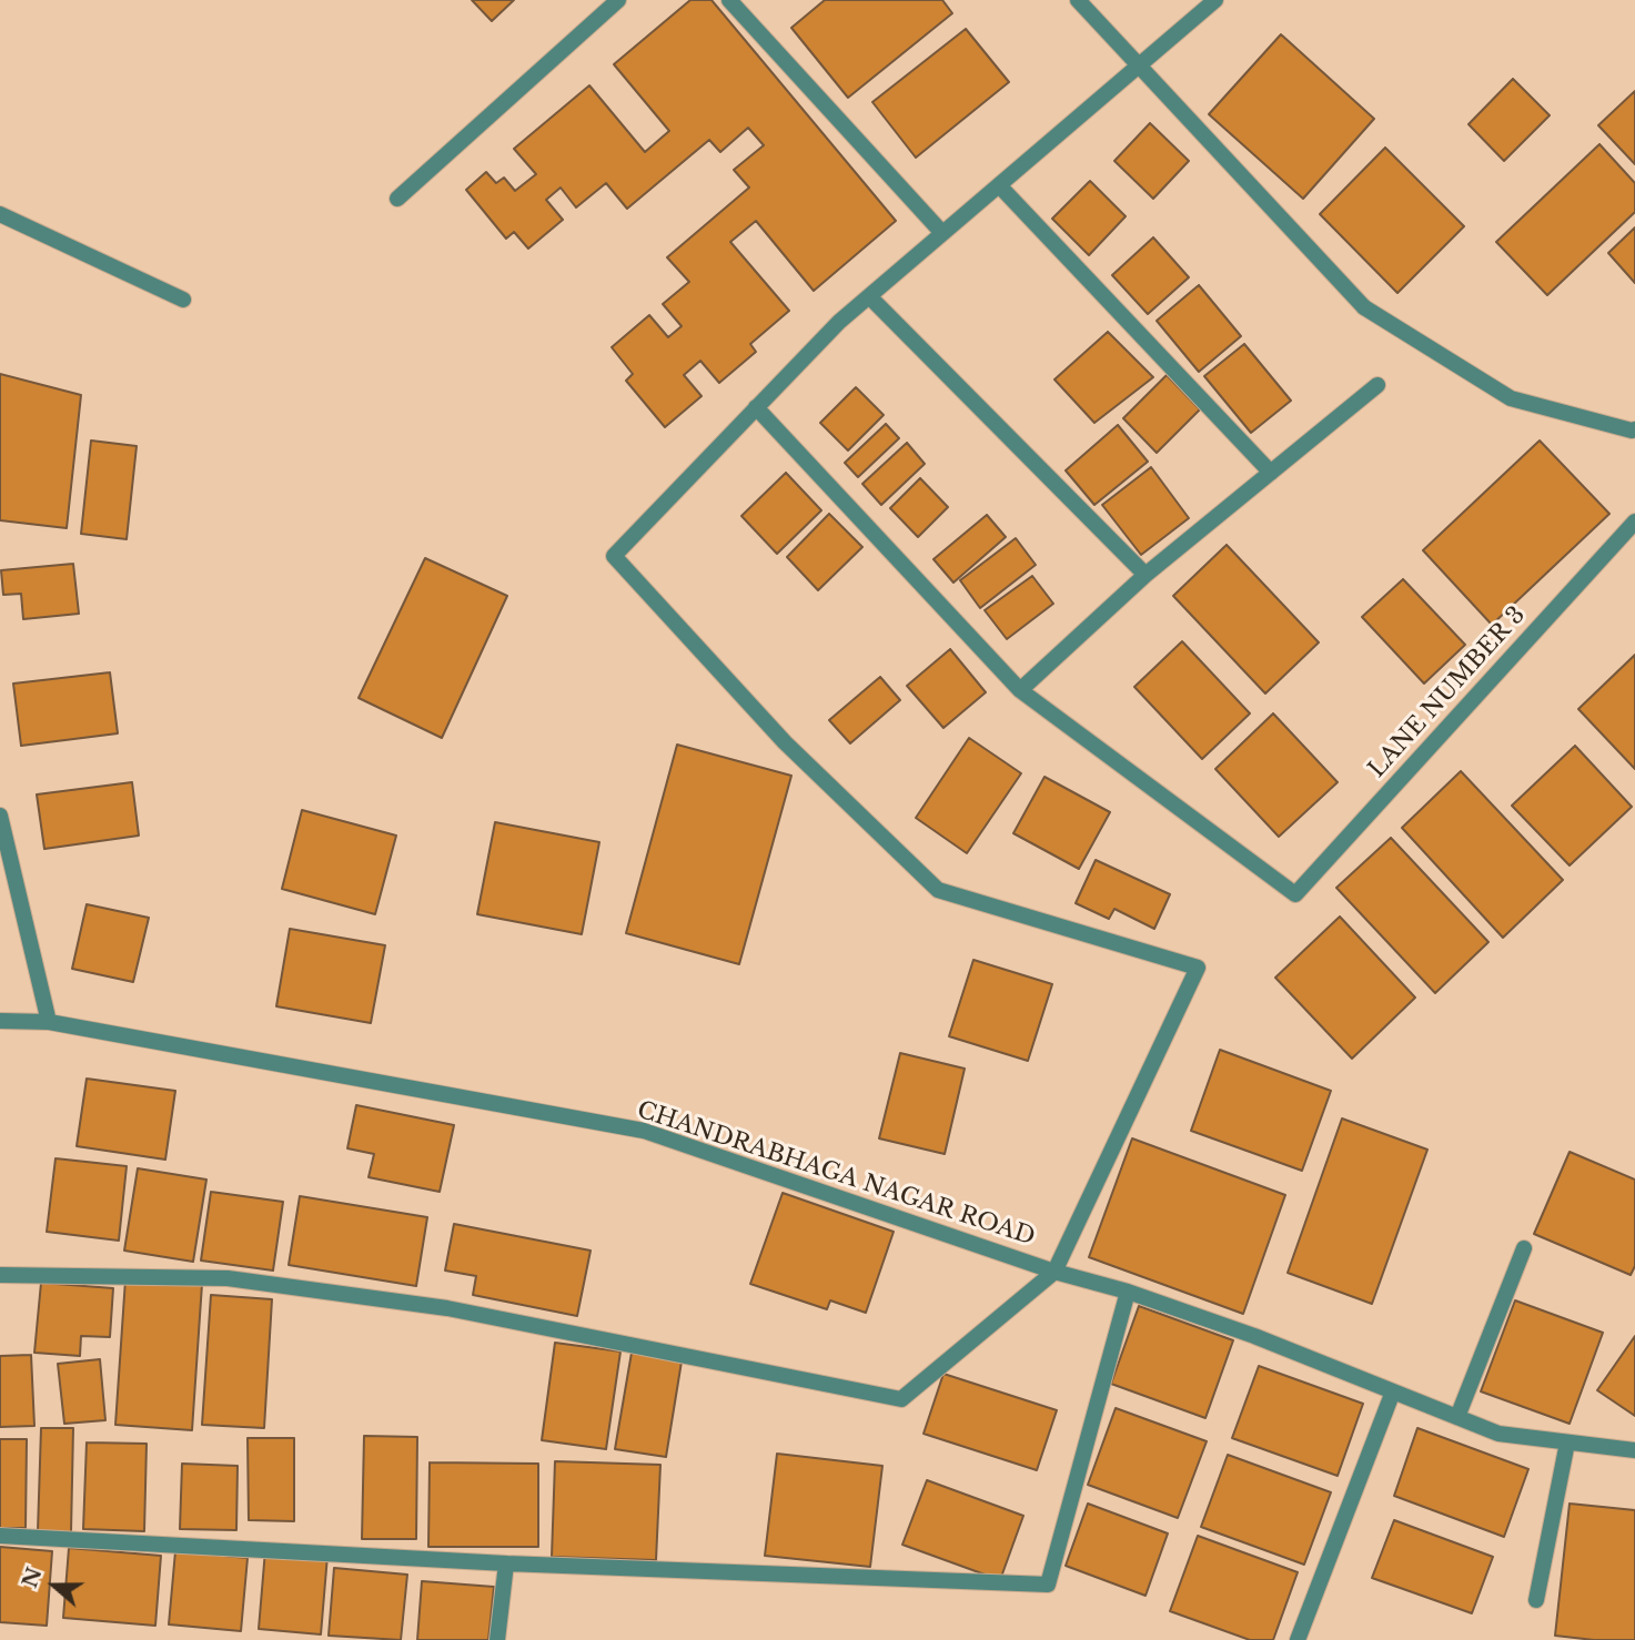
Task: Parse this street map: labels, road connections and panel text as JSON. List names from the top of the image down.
{
  "streets": {
    "street": ["LANE NUMBER 3", "CHANDRABHAGA NAGAR ROAD"]
  },
  "north": "left"
}
